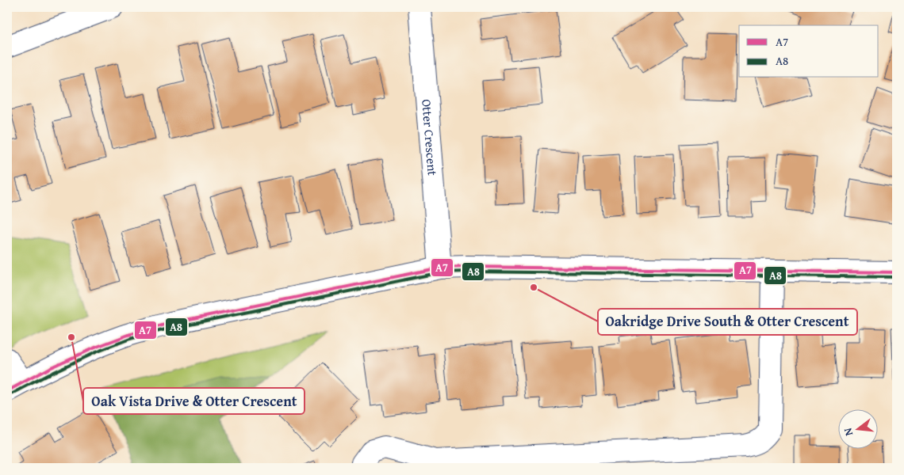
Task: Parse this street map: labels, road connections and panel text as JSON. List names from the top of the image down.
{
  "streets": {
    "street": ["Otter Crescent"]
  },
  "places": ["Oakridge Drive South & Otter Crescent", "Oak Vista Drive & Otter Crescent"],
  "lines": ["transit line A7", "transit line A8"],
  "legend": ["A7", "A8"],
  "north": "left"
}
